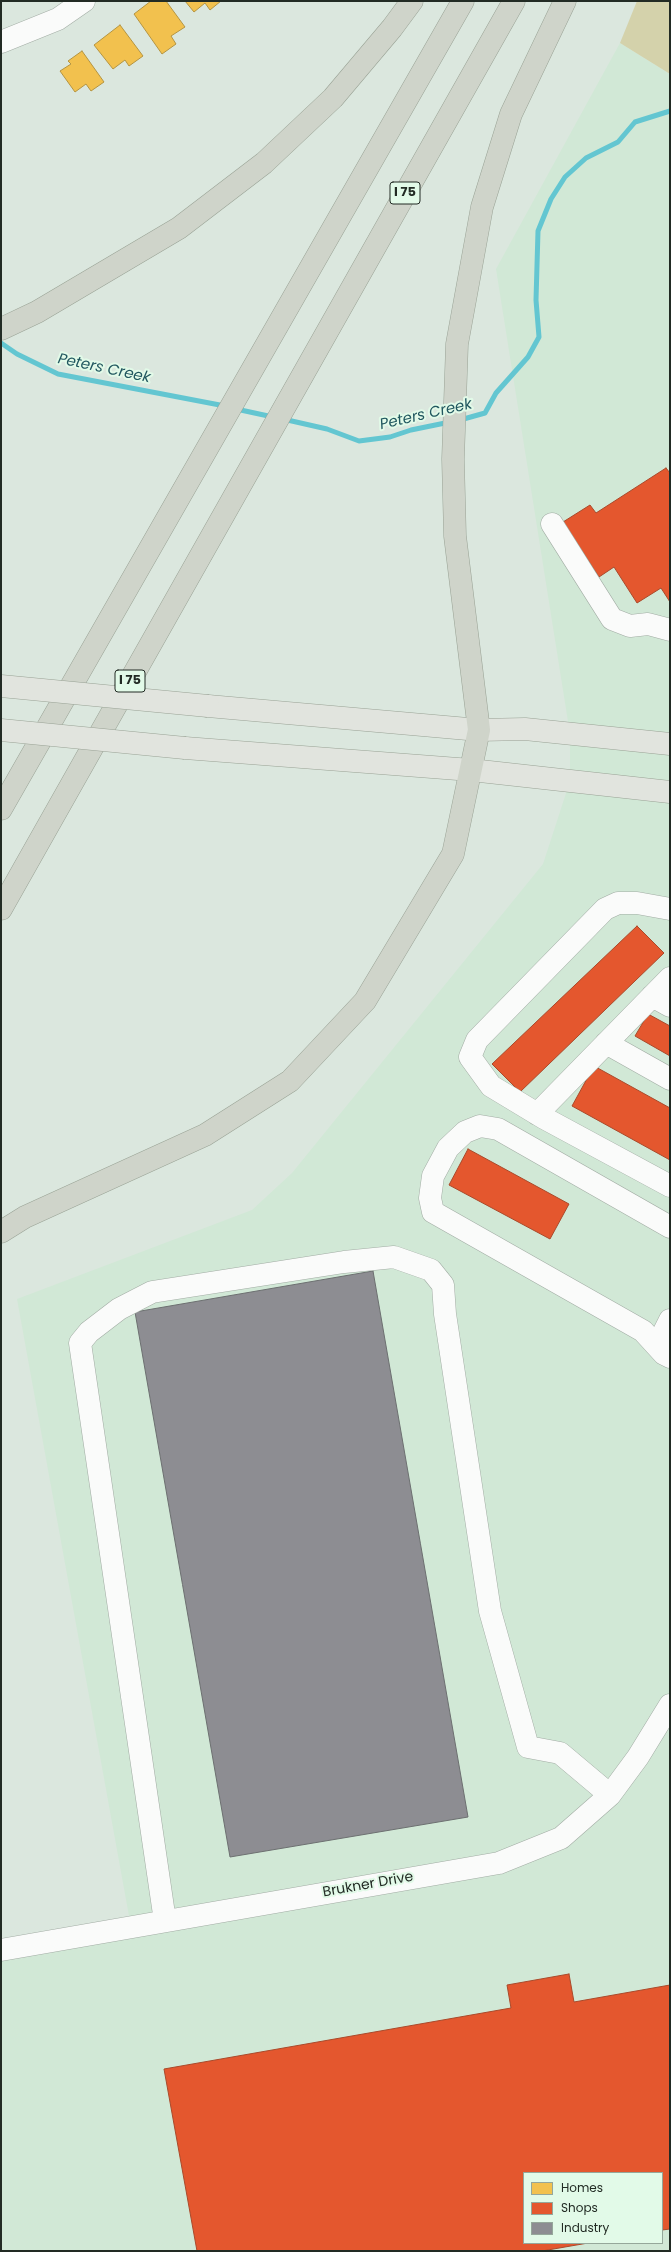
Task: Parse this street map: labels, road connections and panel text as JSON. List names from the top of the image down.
{
  "streets": {
    "highway": ["I 75"],
    "street": ["Brukner Drive"]
  },
  "water": ["Peters Creek"],
  "legend": ["Homes", "Shops", "Industry"]
}
